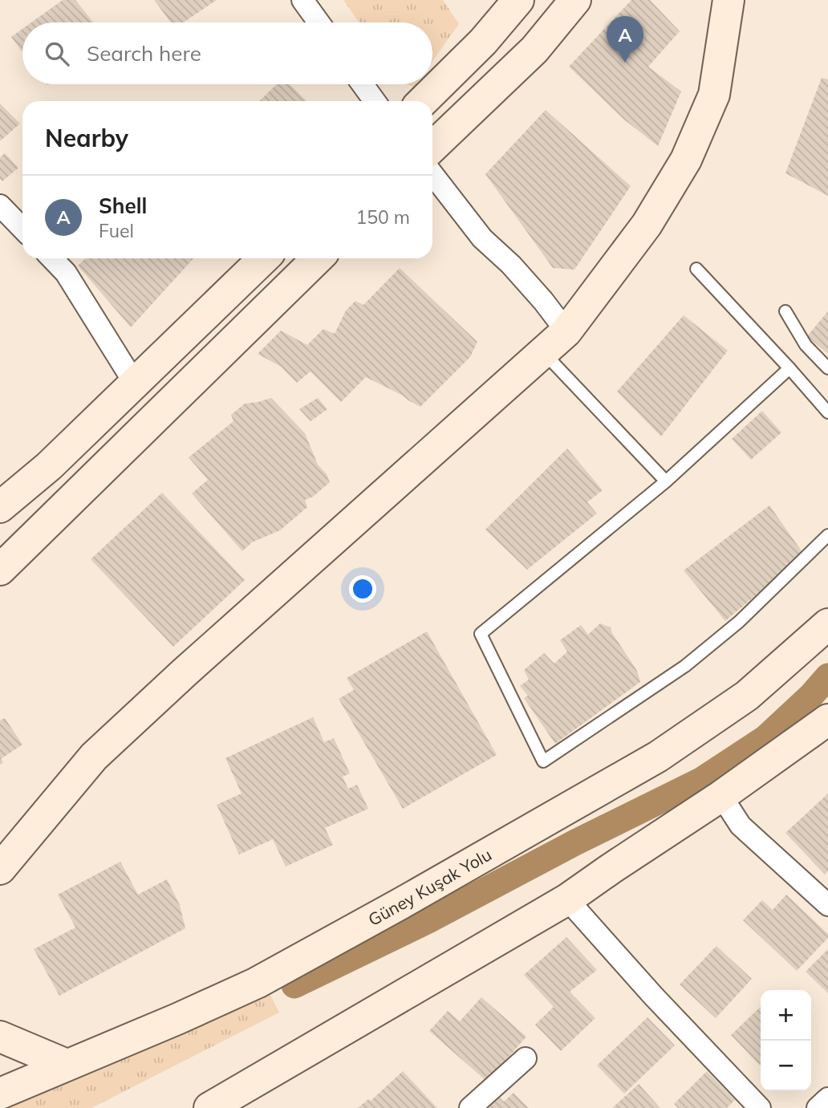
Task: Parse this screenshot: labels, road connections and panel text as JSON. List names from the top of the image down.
{
  "streets": {
    "main road": ["Güney Kuşak Yolu"]
  },
  "page": {
    "pins": "A",
    "search": "Search here",
    "heading": "Nearby",
    "list": [
      {
        "mark": "A",
        "name": "Shell",
        "note": "Fuel",
        "value": "150 m"
      }
    ],
    "map_buttons": ["+", "−"]
  }
}
